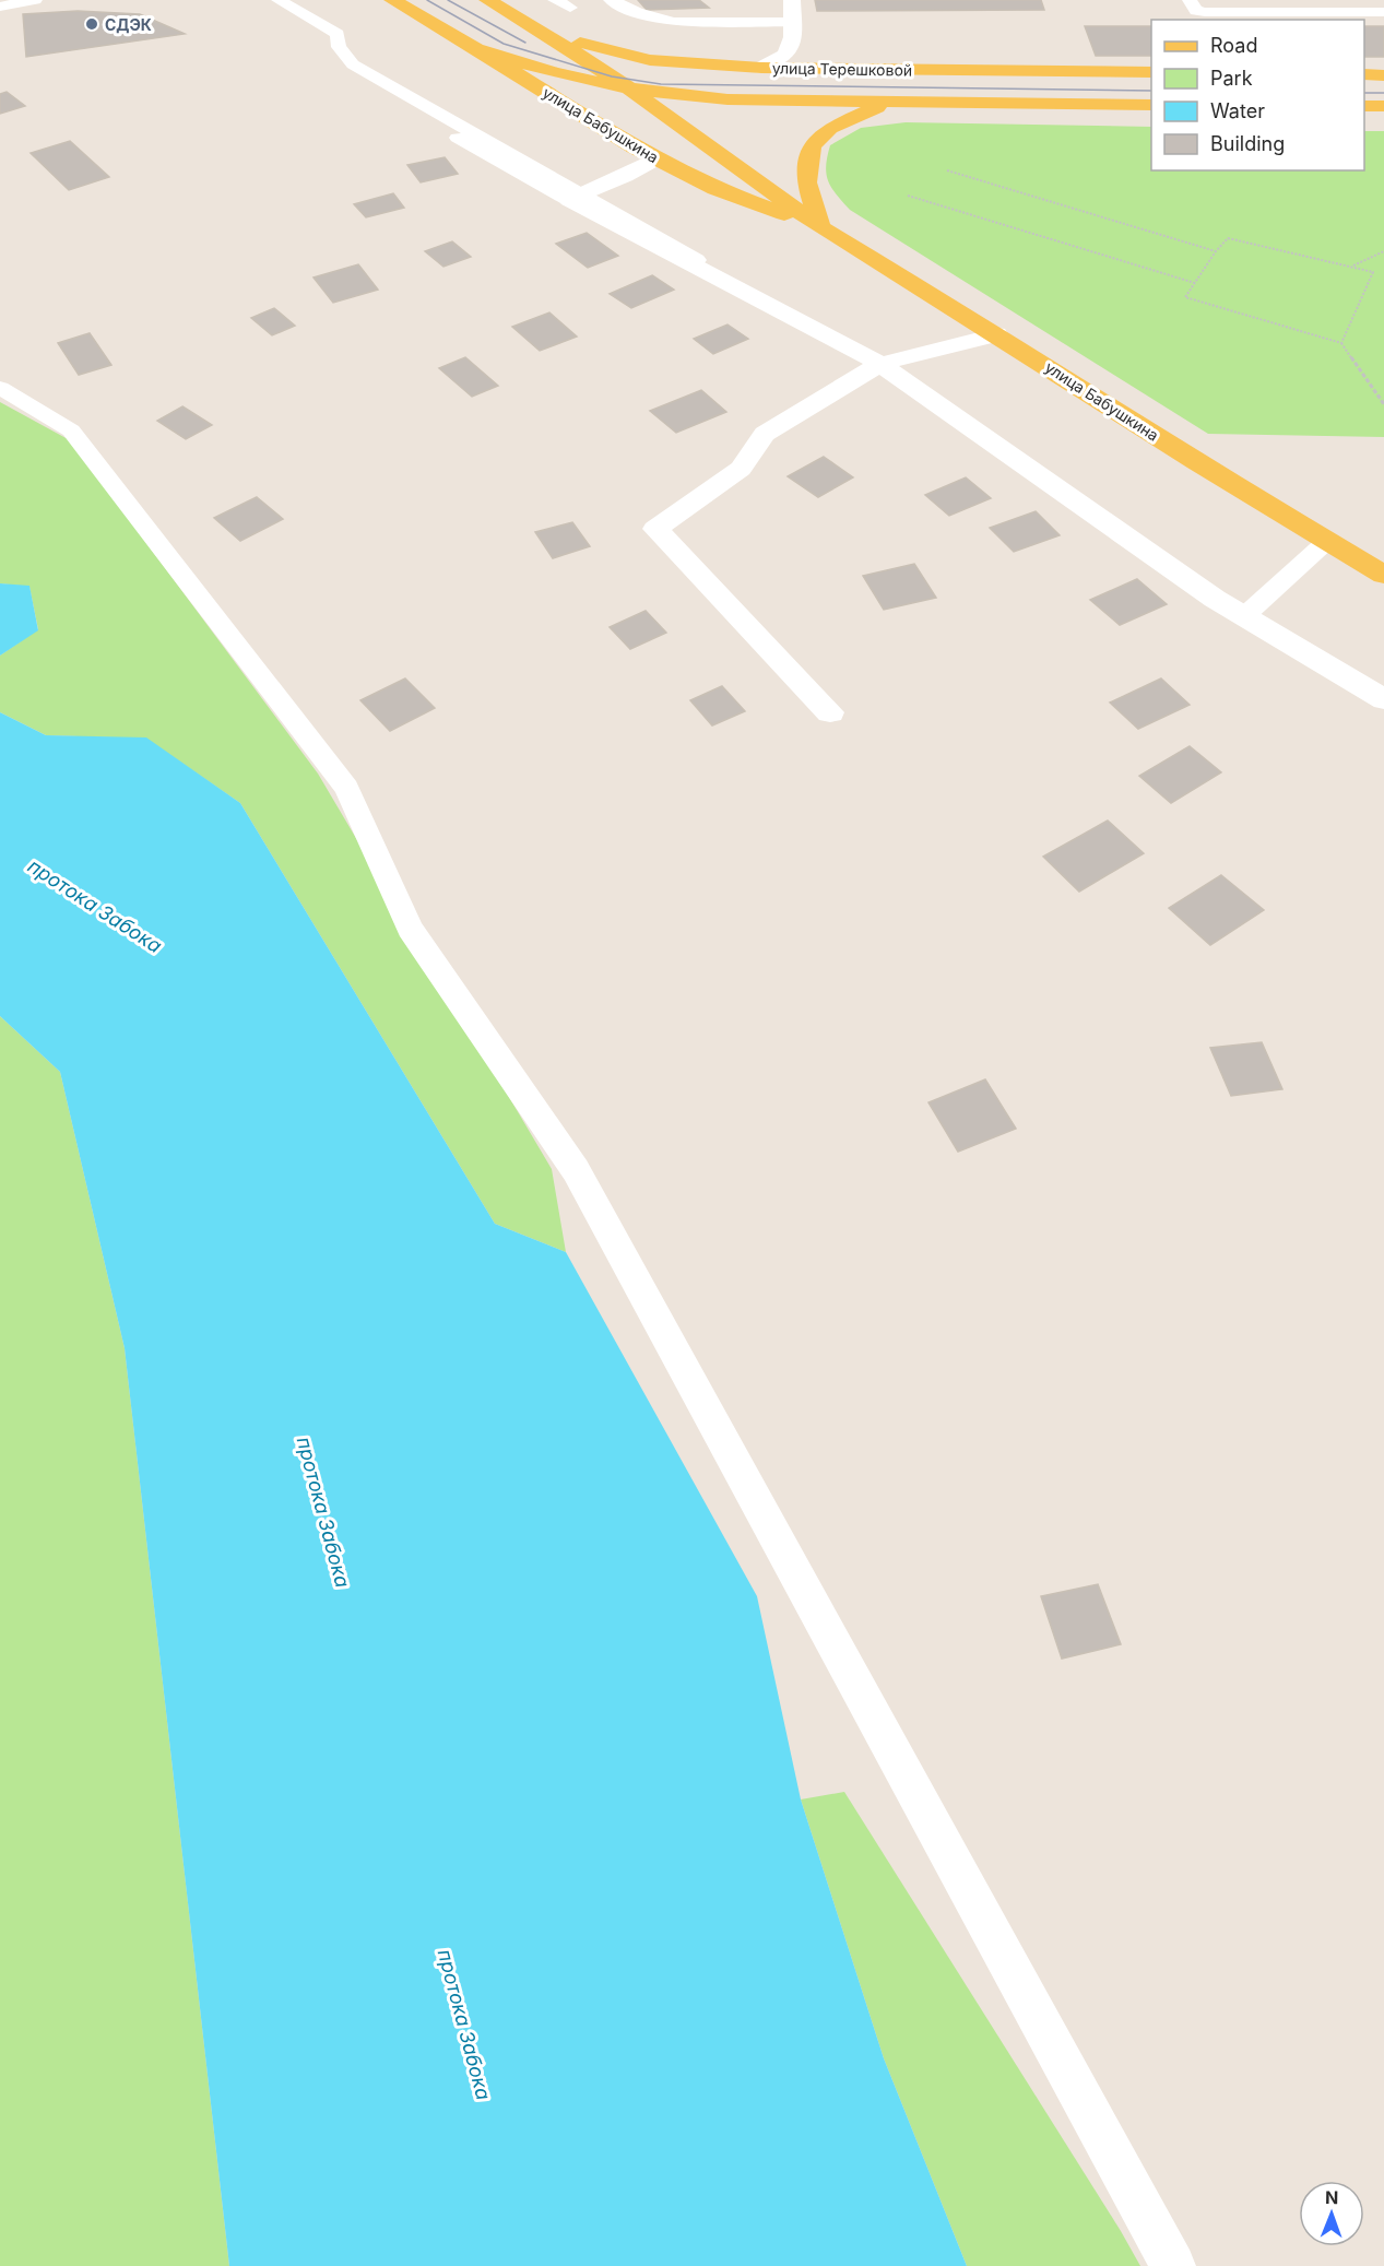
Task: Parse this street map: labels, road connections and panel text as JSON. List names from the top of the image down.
{
  "streets": {
    "main road": ["улица Терешковой", "улица Бабушкина"]
  },
  "crossings": [
    ["улица Терешковой", "улица Бабушкина"]
  ],
  "water": ["протока Забока"],
  "places": ["СДЭК"],
  "legend": [
    "Road",
    "Park",
    "Water",
    "Building"
  ],
  "north": "top"
}
